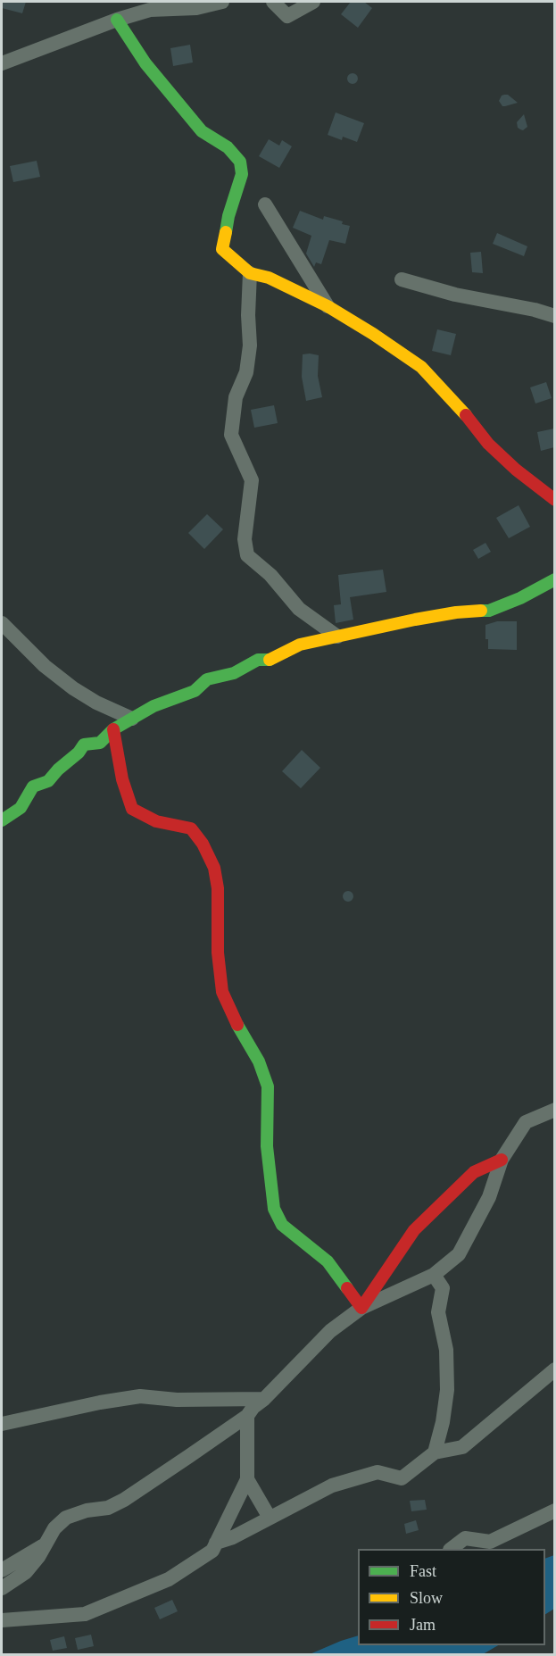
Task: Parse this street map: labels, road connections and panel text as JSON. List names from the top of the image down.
{
  "legend": ["Fast", "Slow", "Jam"]
}
